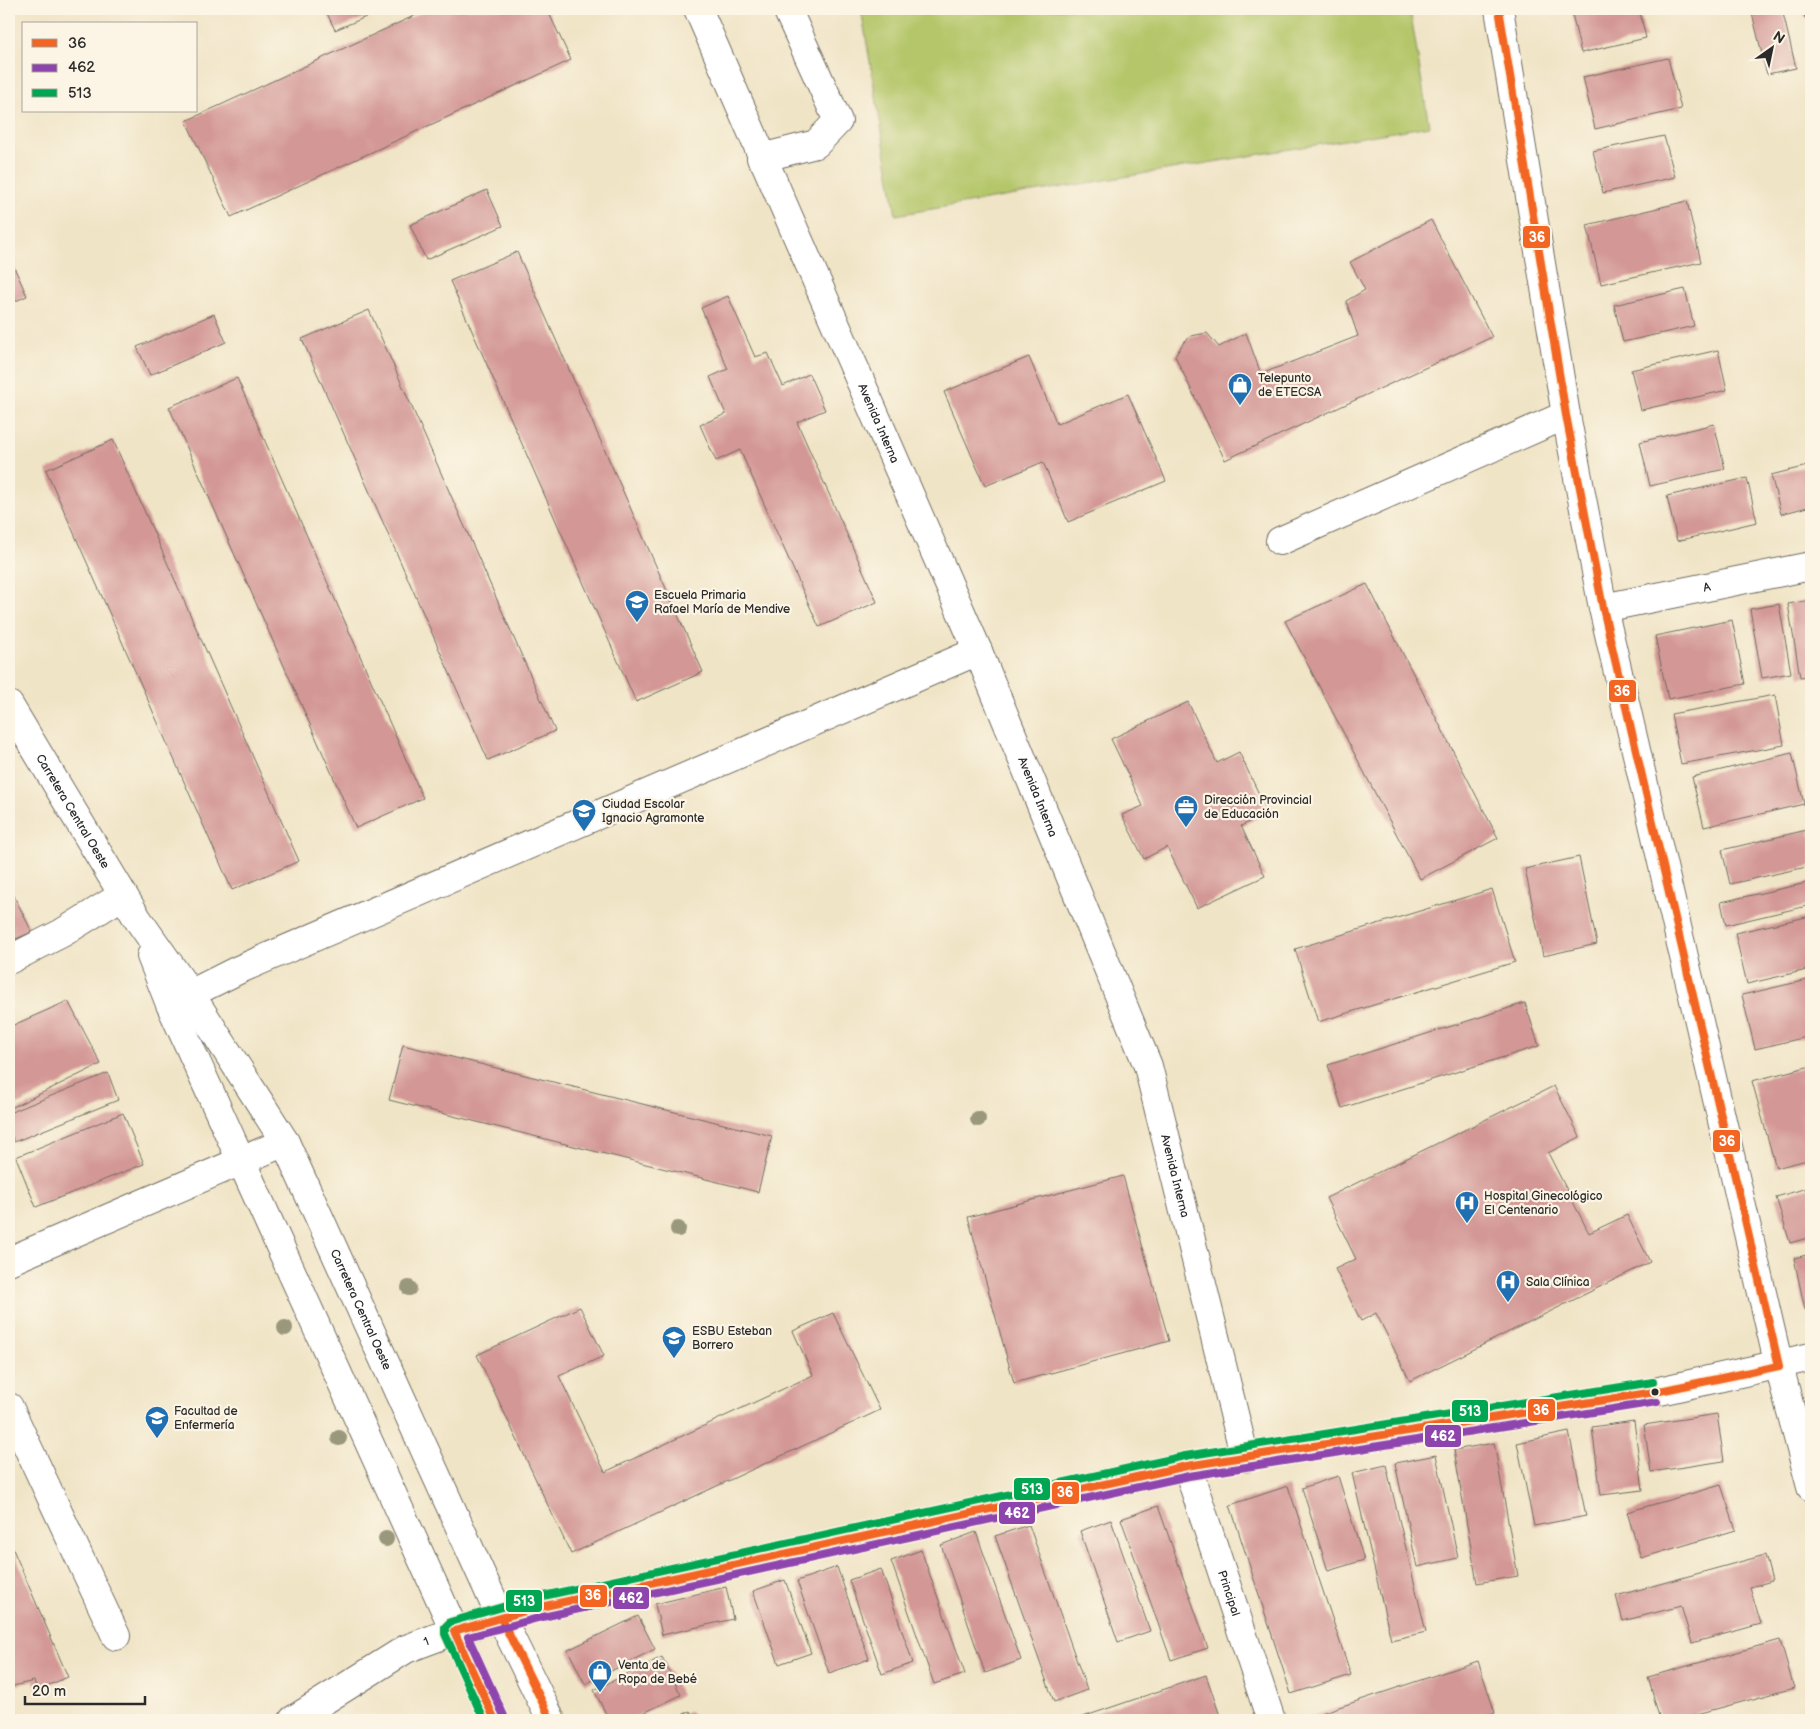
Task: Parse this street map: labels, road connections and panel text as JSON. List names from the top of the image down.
{
  "streets": {
    "street": [
      "Avenida Interna",
      "A",
      "Carretera Central Oeste",
      "Principal",
      "1"
    ]
  },
  "crossings": [
    ["Avenida Interna", "1"],
    ["Carretera Central Oeste", "1"],
    ["Principal", "1"]
  ],
  "places": {
    "shop": ["Telepunto de ETECSA", "Venta de Ropa de Bebé"],
    "school or university": [
      "Escuela Primaria Rafael María de Mendive",
      "Ciudad Escolar Ignacio Agramonte",
      "ESBU Esteban Borrero",
      "Facultad de Enfermería"
    ],
    "office": ["Dirección Provincial de Educación"],
    "hospital": ["Hospital Ginecológico El Centenario", "Sala Clínica"]
  },
  "lines": ["transit line 36", "transit line 513", "transit line 462"],
  "legend": ["36", "462", "513"],
  "scale_bar": "20 m",
  "north": "top right"
}
